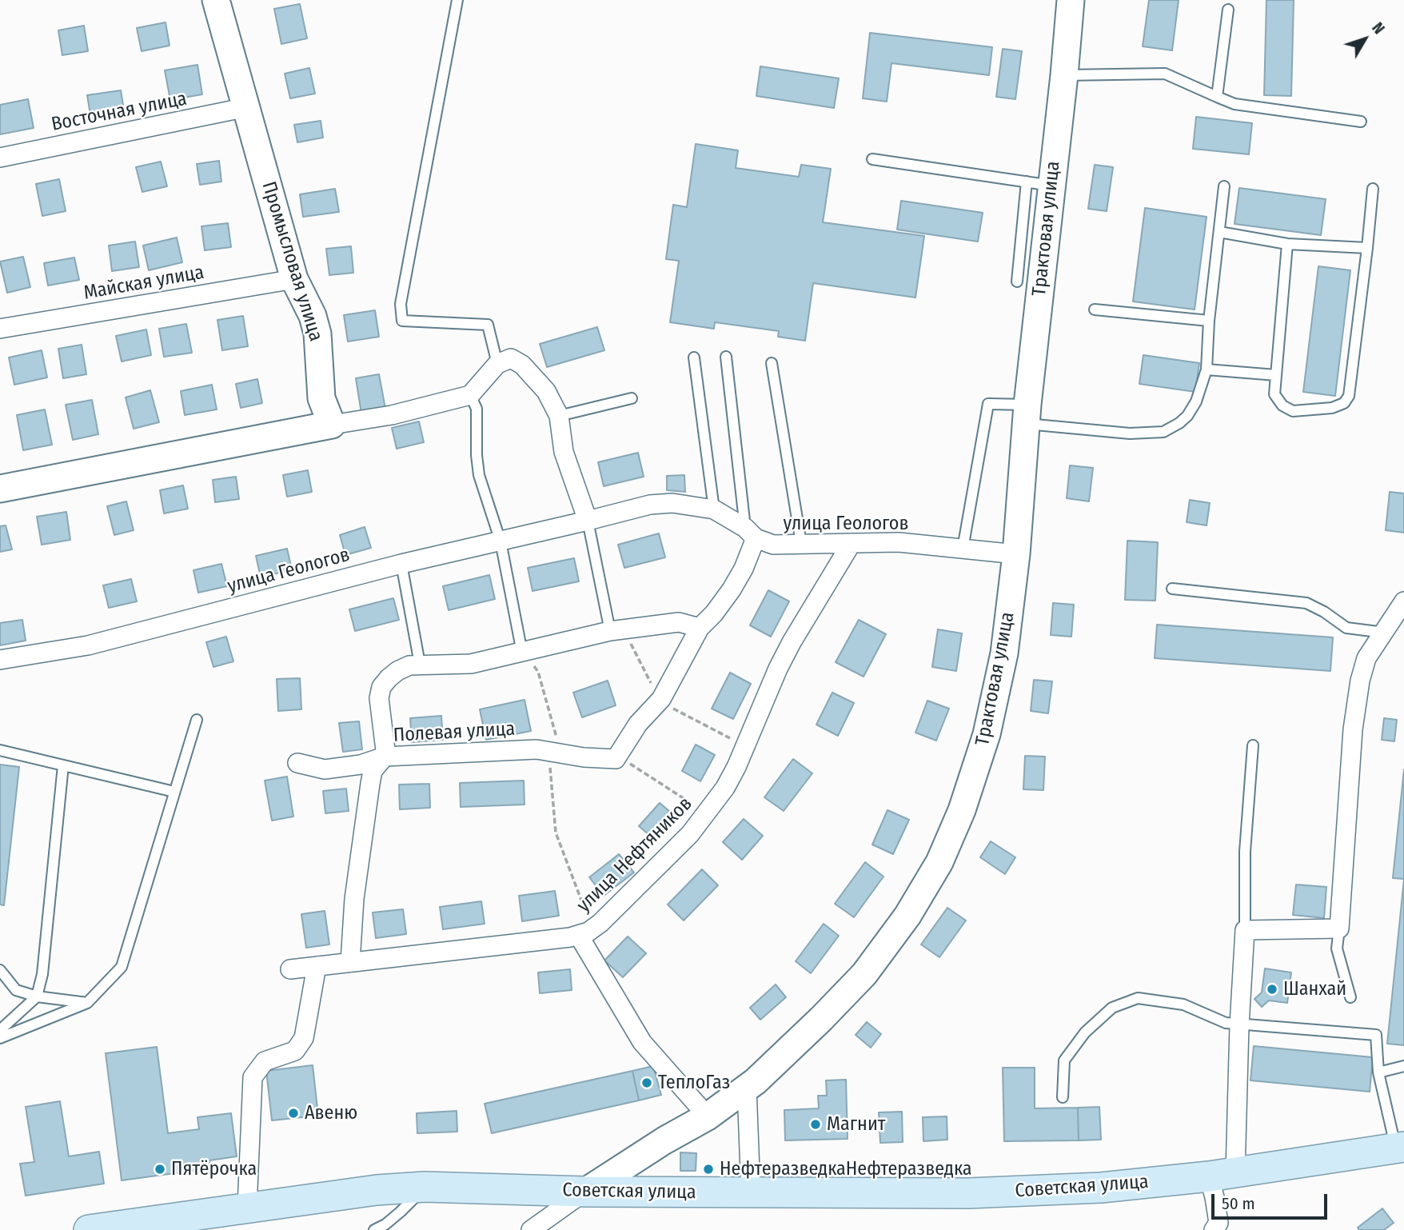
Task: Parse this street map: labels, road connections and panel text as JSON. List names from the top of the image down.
{
  "streets": {
    "main road": ["Советская улица"],
    "street": [
      "Восточная улица",
      "Трактовая улица",
      "Промысловая улица",
      "Майская улица",
      "улица Геологов",
      "Полевая улица",
      "улица Нефтяников"
    ]
  },
  "crossings": [
    ["Восточная улица", "Промысловая улица"],
    ["Трактовая улица", "улица Геологов"],
    ["Трактовая улица", "Советская улица"],
    ["Промысловая улица", "Майская улица"],
    ["улица Геологов", "улица Нефтяников"]
  ],
  "places": [
    "Шанхай",
    "ТеплоГаз",
    "Авеню",
    "Магнит",
    "Пятёрочка",
    "НефтеразведкаНефтеразведка"
  ],
  "scale_bar": "50 m",
  "north": "top right"
}
